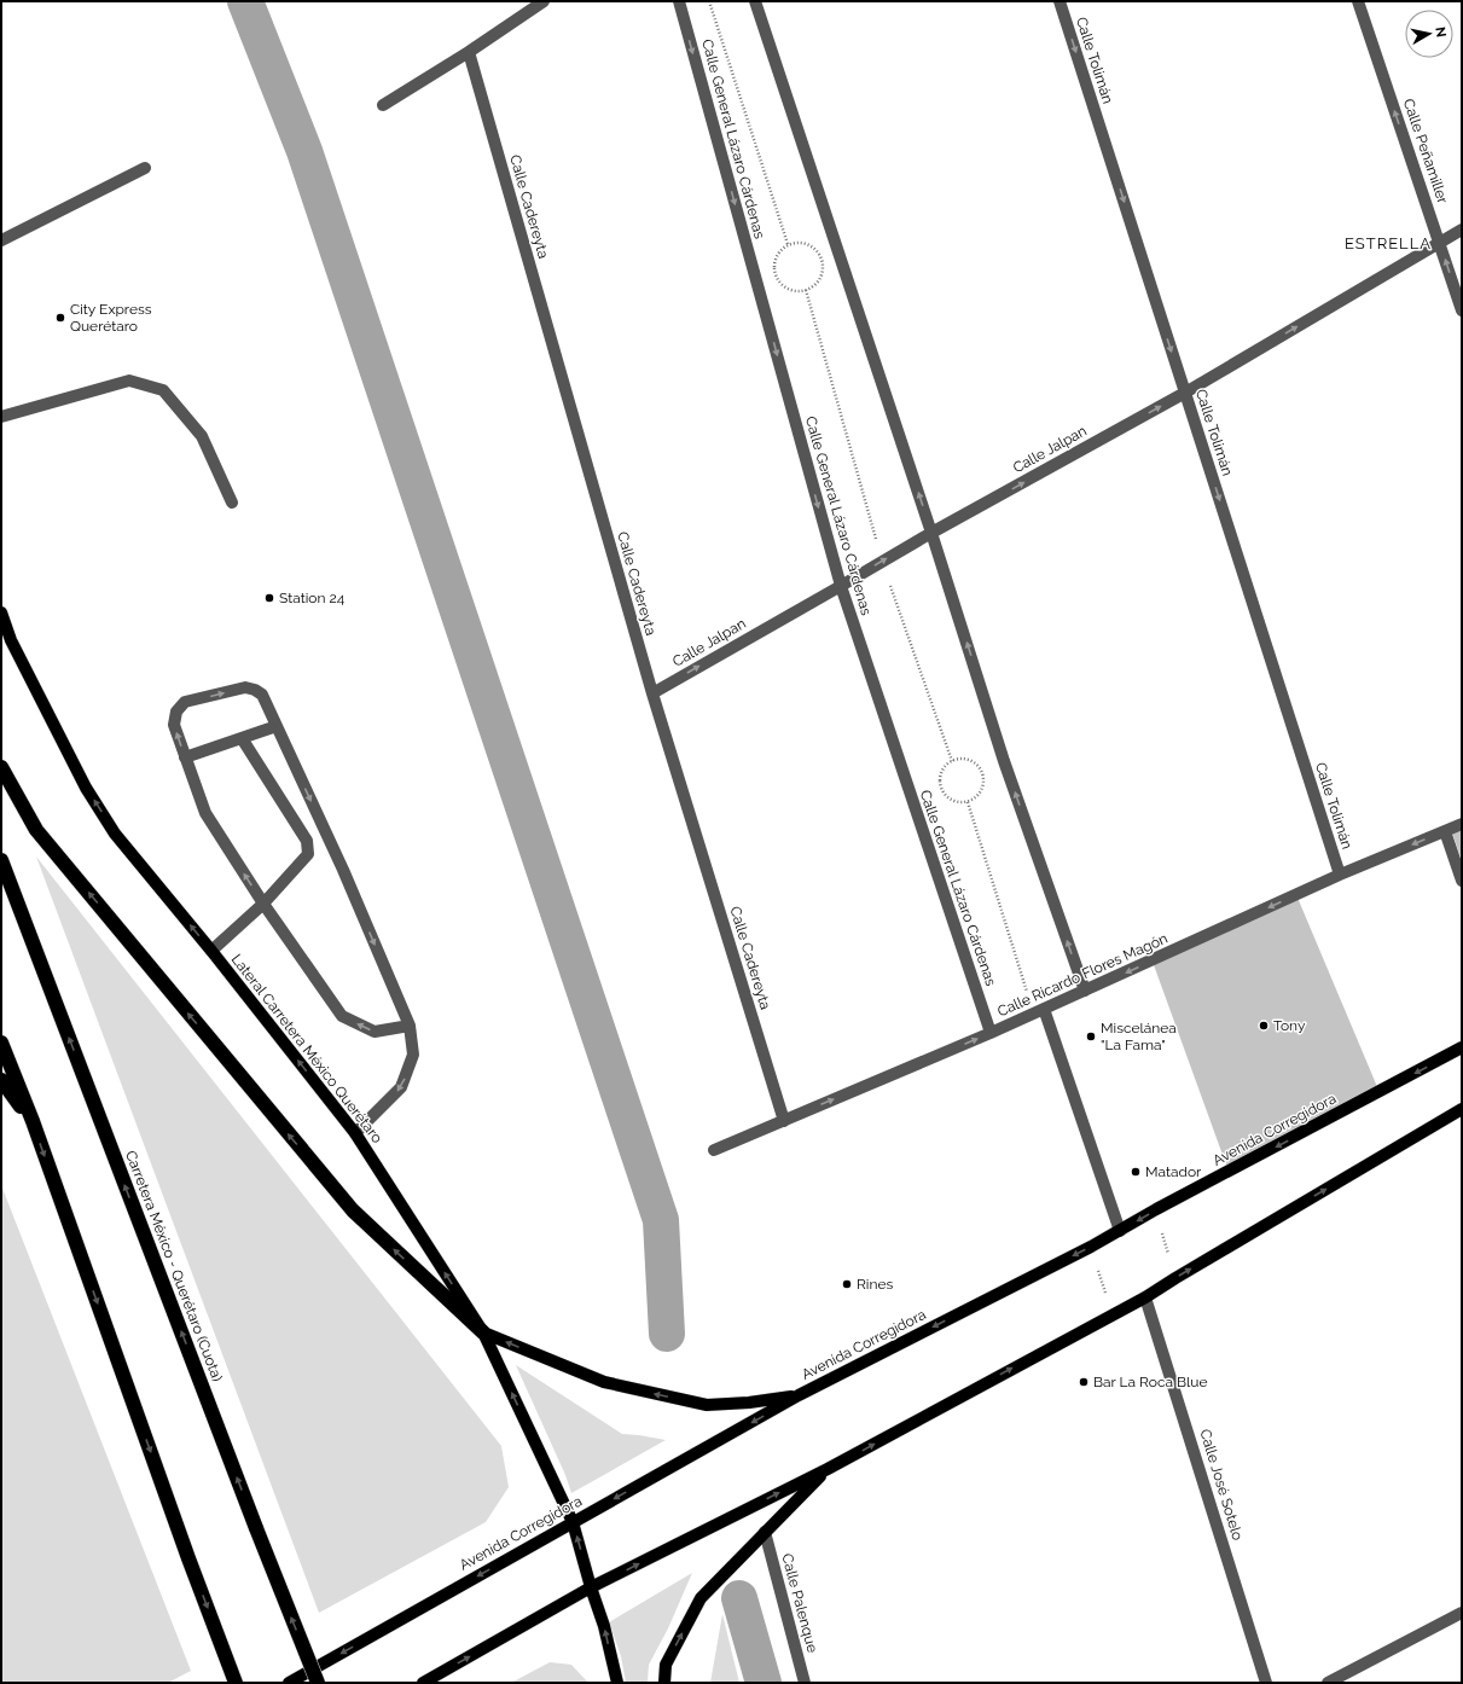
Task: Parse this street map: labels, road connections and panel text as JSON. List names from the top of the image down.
{
  "streets": {
    "highway": ["Carretera México - Querétaro (Cuota)"],
    "main road": ["Lateral Carretera México Querétaro", "Avenida Corregidora"],
    "street": [
      "Calle Tolimán",
      "Calle General Lázaro Cárdenas",
      "Calle Peñamiller",
      "Calle Cadereyta",
      "Calle Jalpan",
      "Calle Ricardo Flores Magón",
      "Calle José Sotelo",
      "Calle Palenque"
    ]
  },
  "crossings": [
    ["Calle Tolimán", "Calle Jalpan"],
    ["Calle Tolimán", "Calle Ricardo Flores Magón"],
    ["Calle General Lázaro Cárdenas", "Calle Jalpan"],
    ["Calle General Lázaro Cárdenas", "Calle Ricardo Flores Magón"],
    ["Calle Peñamiller", "Calle Jalpan"],
    ["Calle Cadereyta", "Calle Jalpan"],
    ["Calle Cadereyta", "Calle Ricardo Flores Magón"],
    ["Lateral Carretera México Querétaro", "Avenida Corregidora"]
  ],
  "one_way": [
    "Calle Tolimán",
    "Calle Peñamiller",
    "Calle Jalpan",
    "Lateral Carretera México Querétaro"
  ],
  "districts": ["ESTRELLA"],
  "places": [
    "City Express Querétaro",
    "Station 24",
    "Tony",
    "Miscelánea \"La Fama\"",
    "Matador",
    "Rines",
    "Bar La Roca Blue"
  ],
  "north": "right"
}
